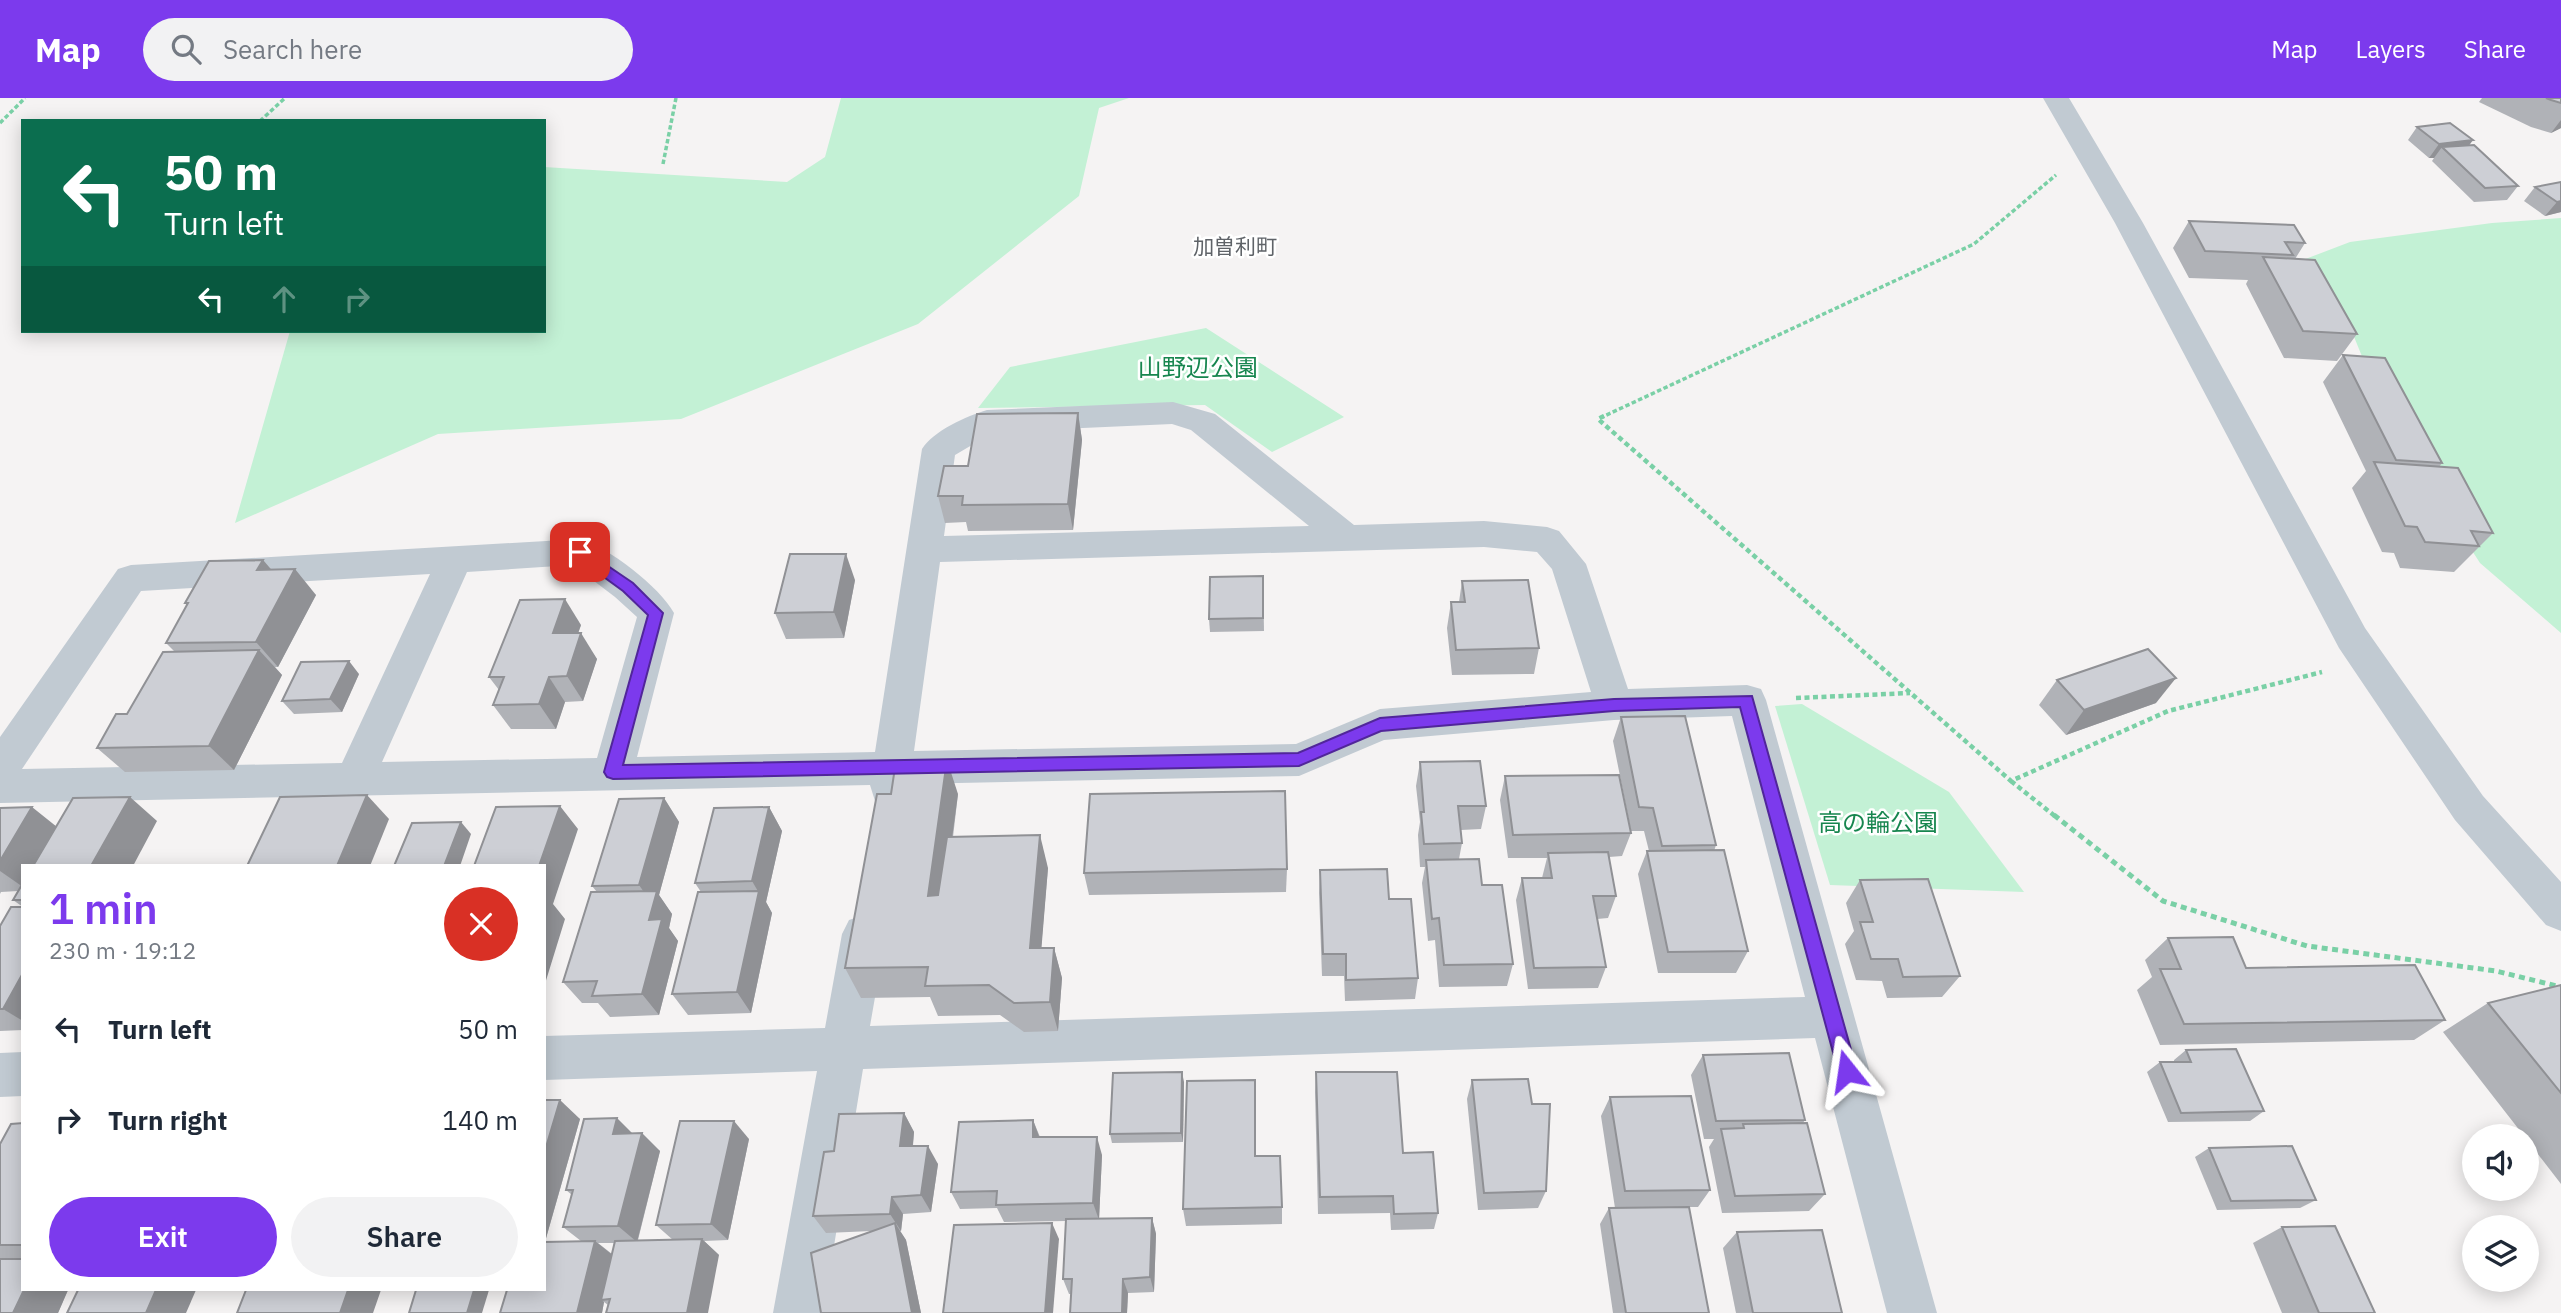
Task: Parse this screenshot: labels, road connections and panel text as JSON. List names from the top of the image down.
{
  "districts": ["加曽利町"],
  "parks": ["山野辺公園", "高の輪公園"],
  "page": {
    "header": "Map",
    "search": "Search here",
    "nav": ["Map", "Layers", "Share"],
    "turn": ["50 m", "Turn left"],
    "heading": ["1 min", "230 m · 19:12"],
    "list": [
      {
        "name": "Turn left",
        "value": "50 m"
      },
      {
        "name": "Turn right",
        "value": "140 m"
      }
    ],
    "buttons": ["Exit", "Share"]
  }
}
